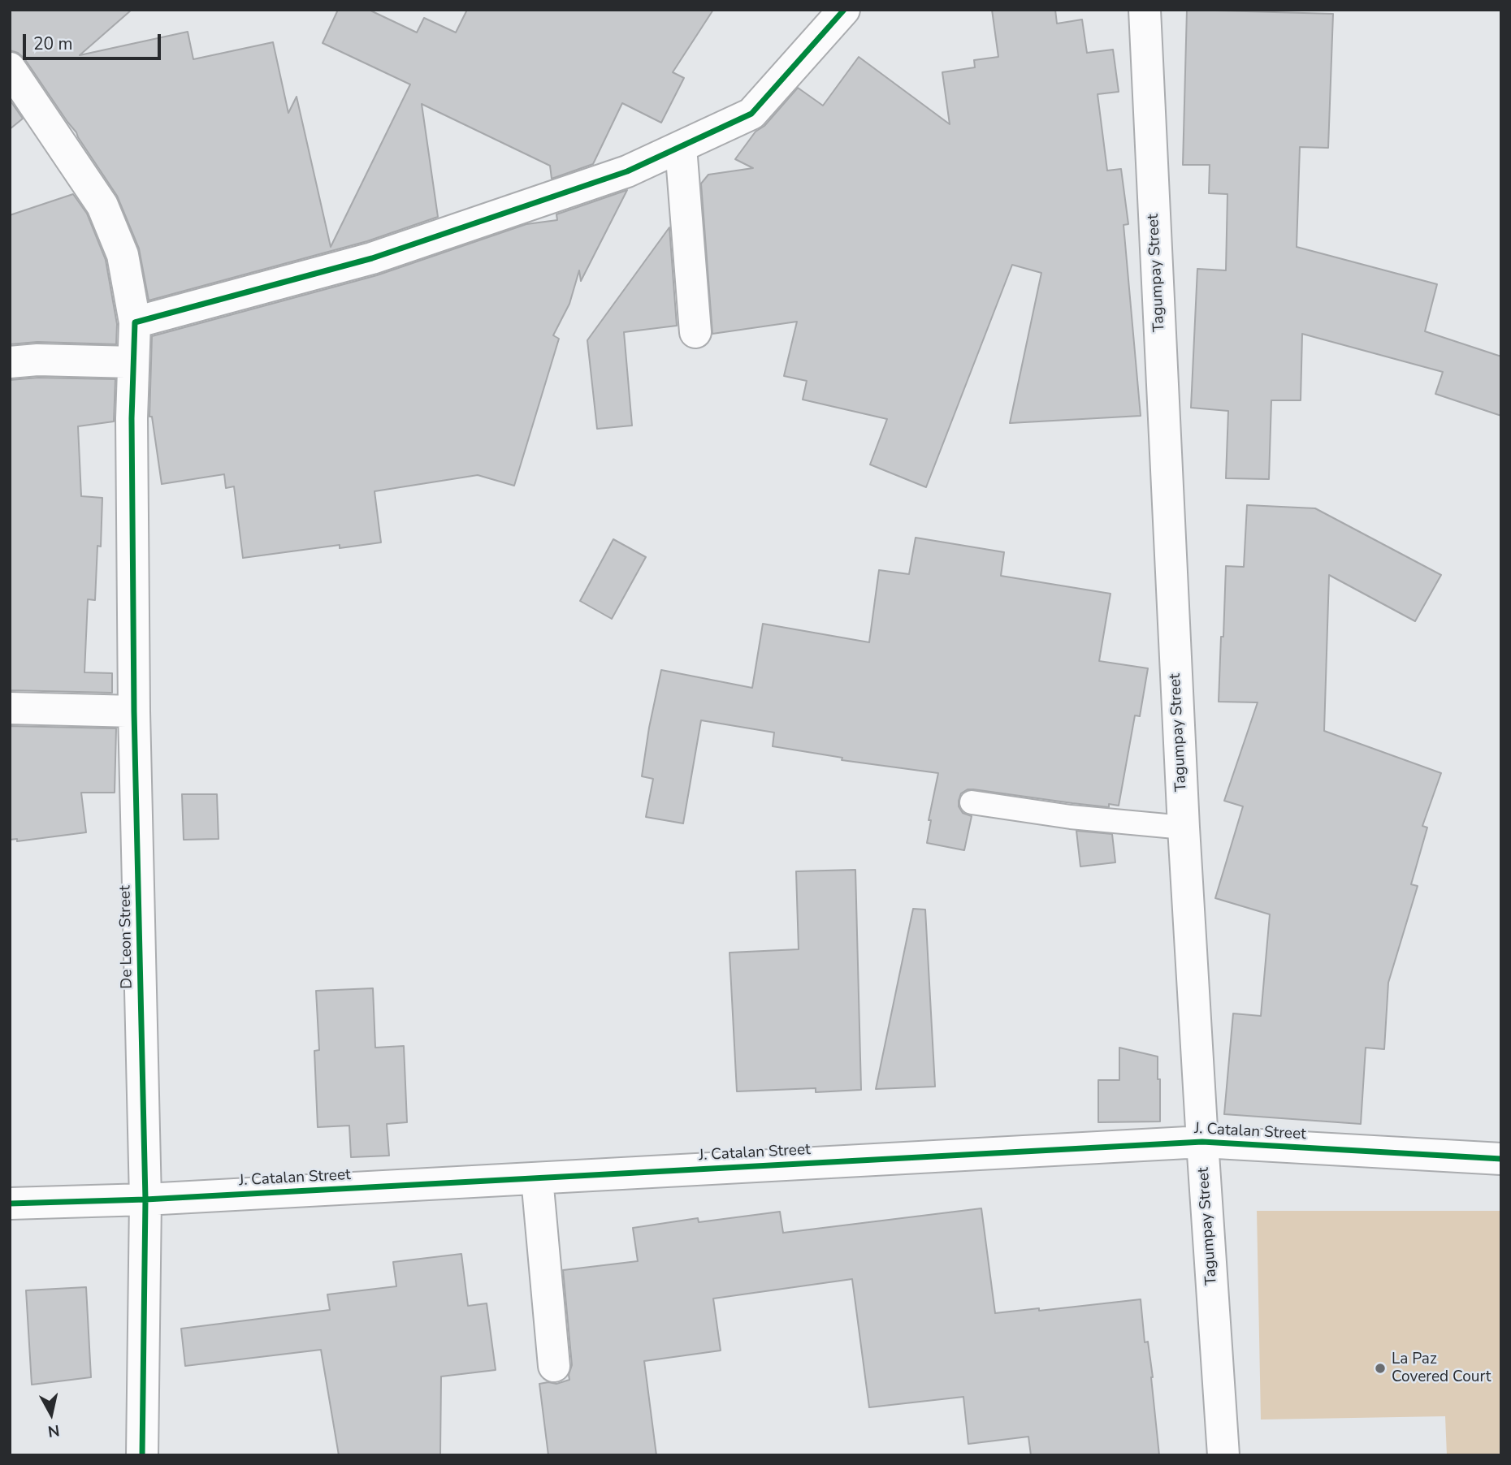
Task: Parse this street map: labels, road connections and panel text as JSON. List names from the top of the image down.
{
  "streets": {
    "street": ["Tagumpay Street", "De Leon Street", "J. Catalan Street"]
  },
  "crossings": [
    ["Tagumpay Street", "J. Catalan Street"],
    ["De Leon Street", "J. Catalan Street"]
  ],
  "places": ["La Paz Covered Court"],
  "scale_bar": "20 m",
  "north": "bottom"
}
